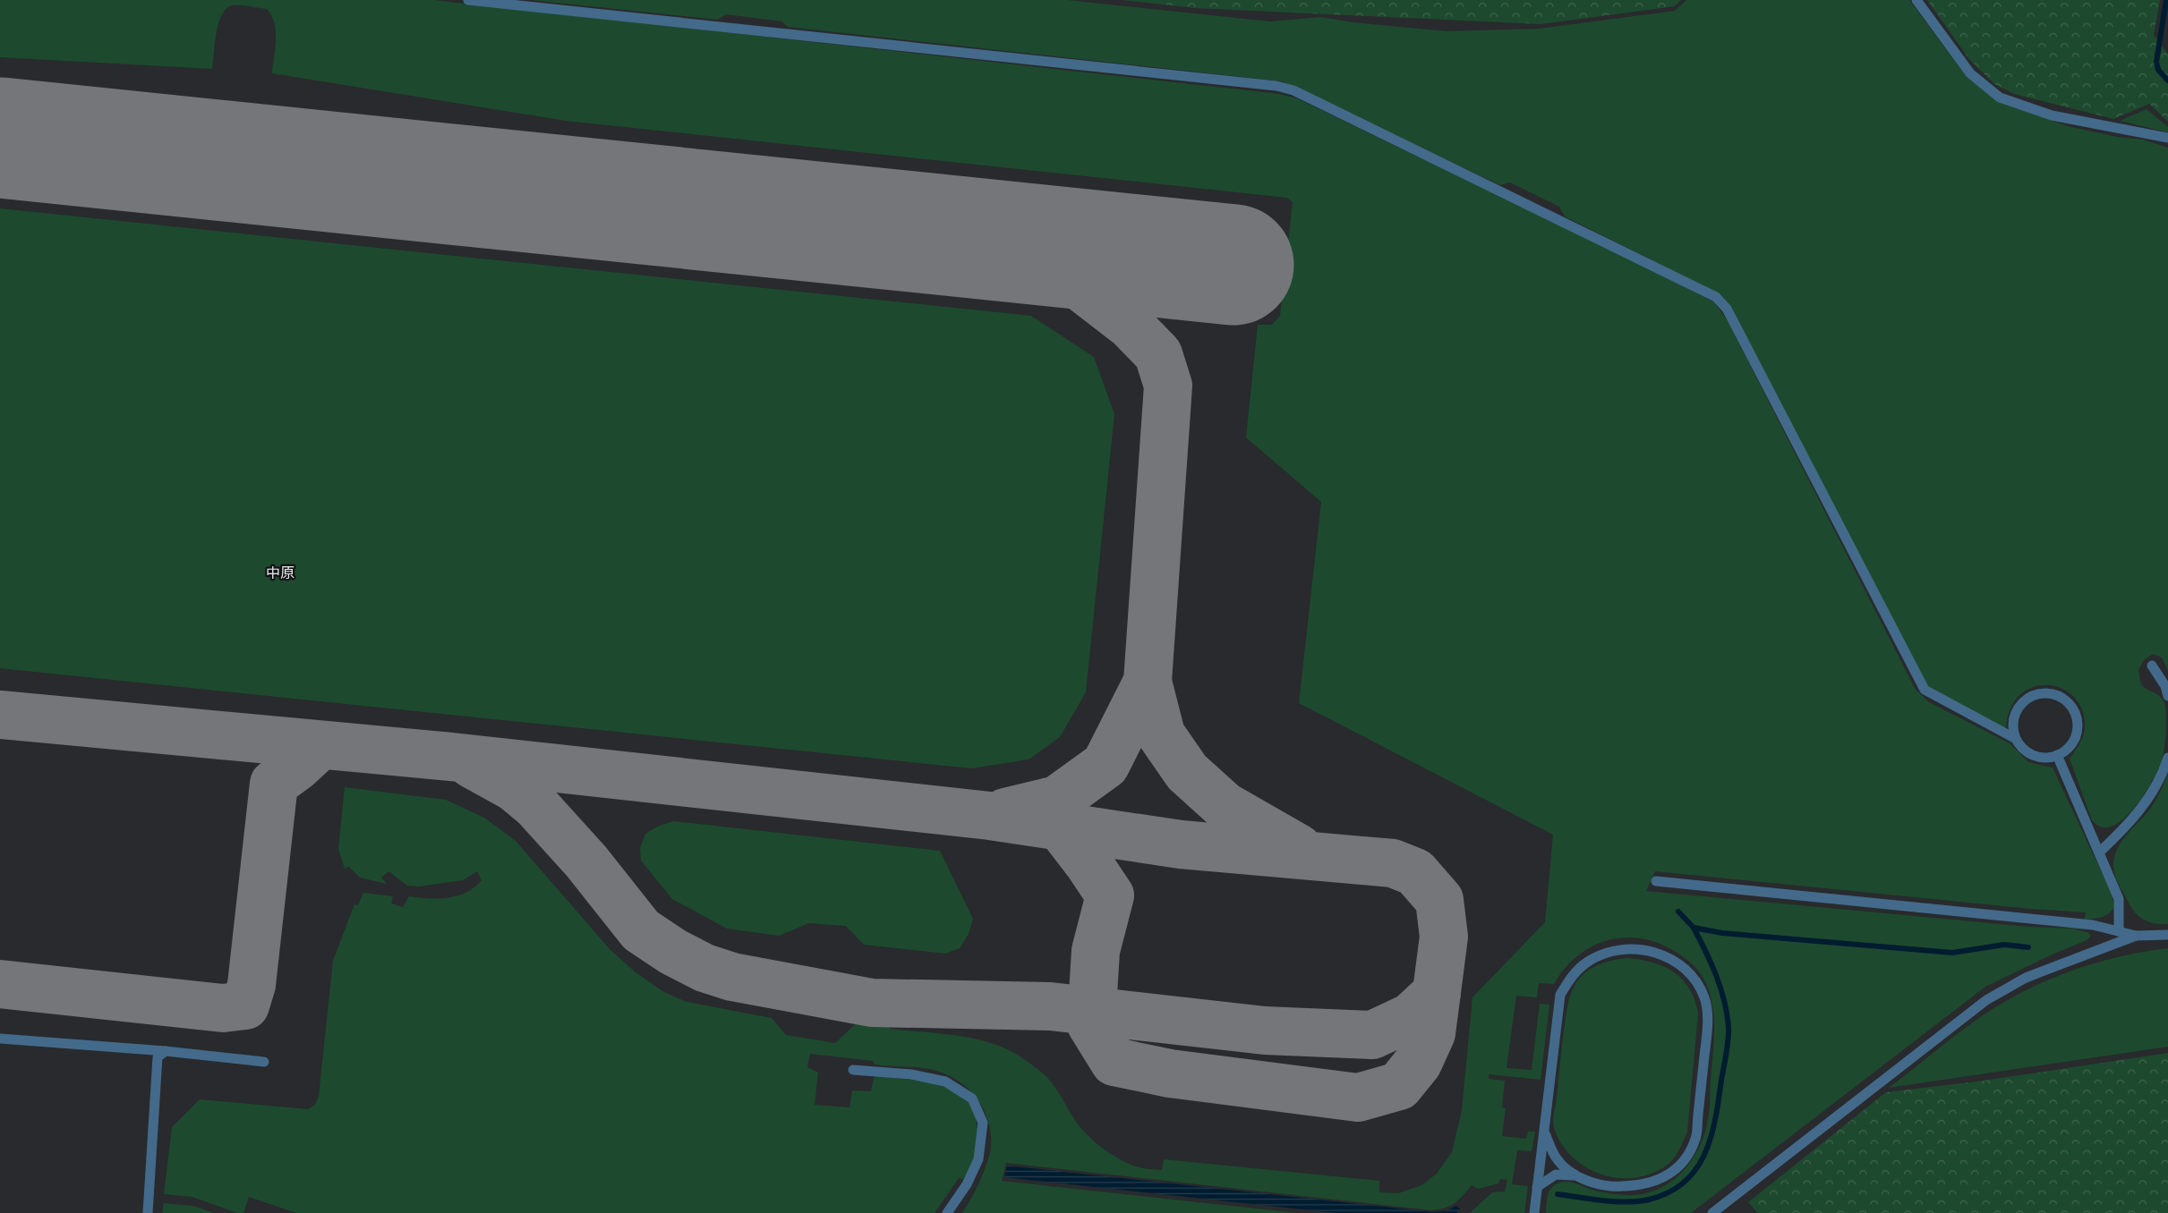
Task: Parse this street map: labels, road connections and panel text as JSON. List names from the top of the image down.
{
  "districts": ["中原"]
}
